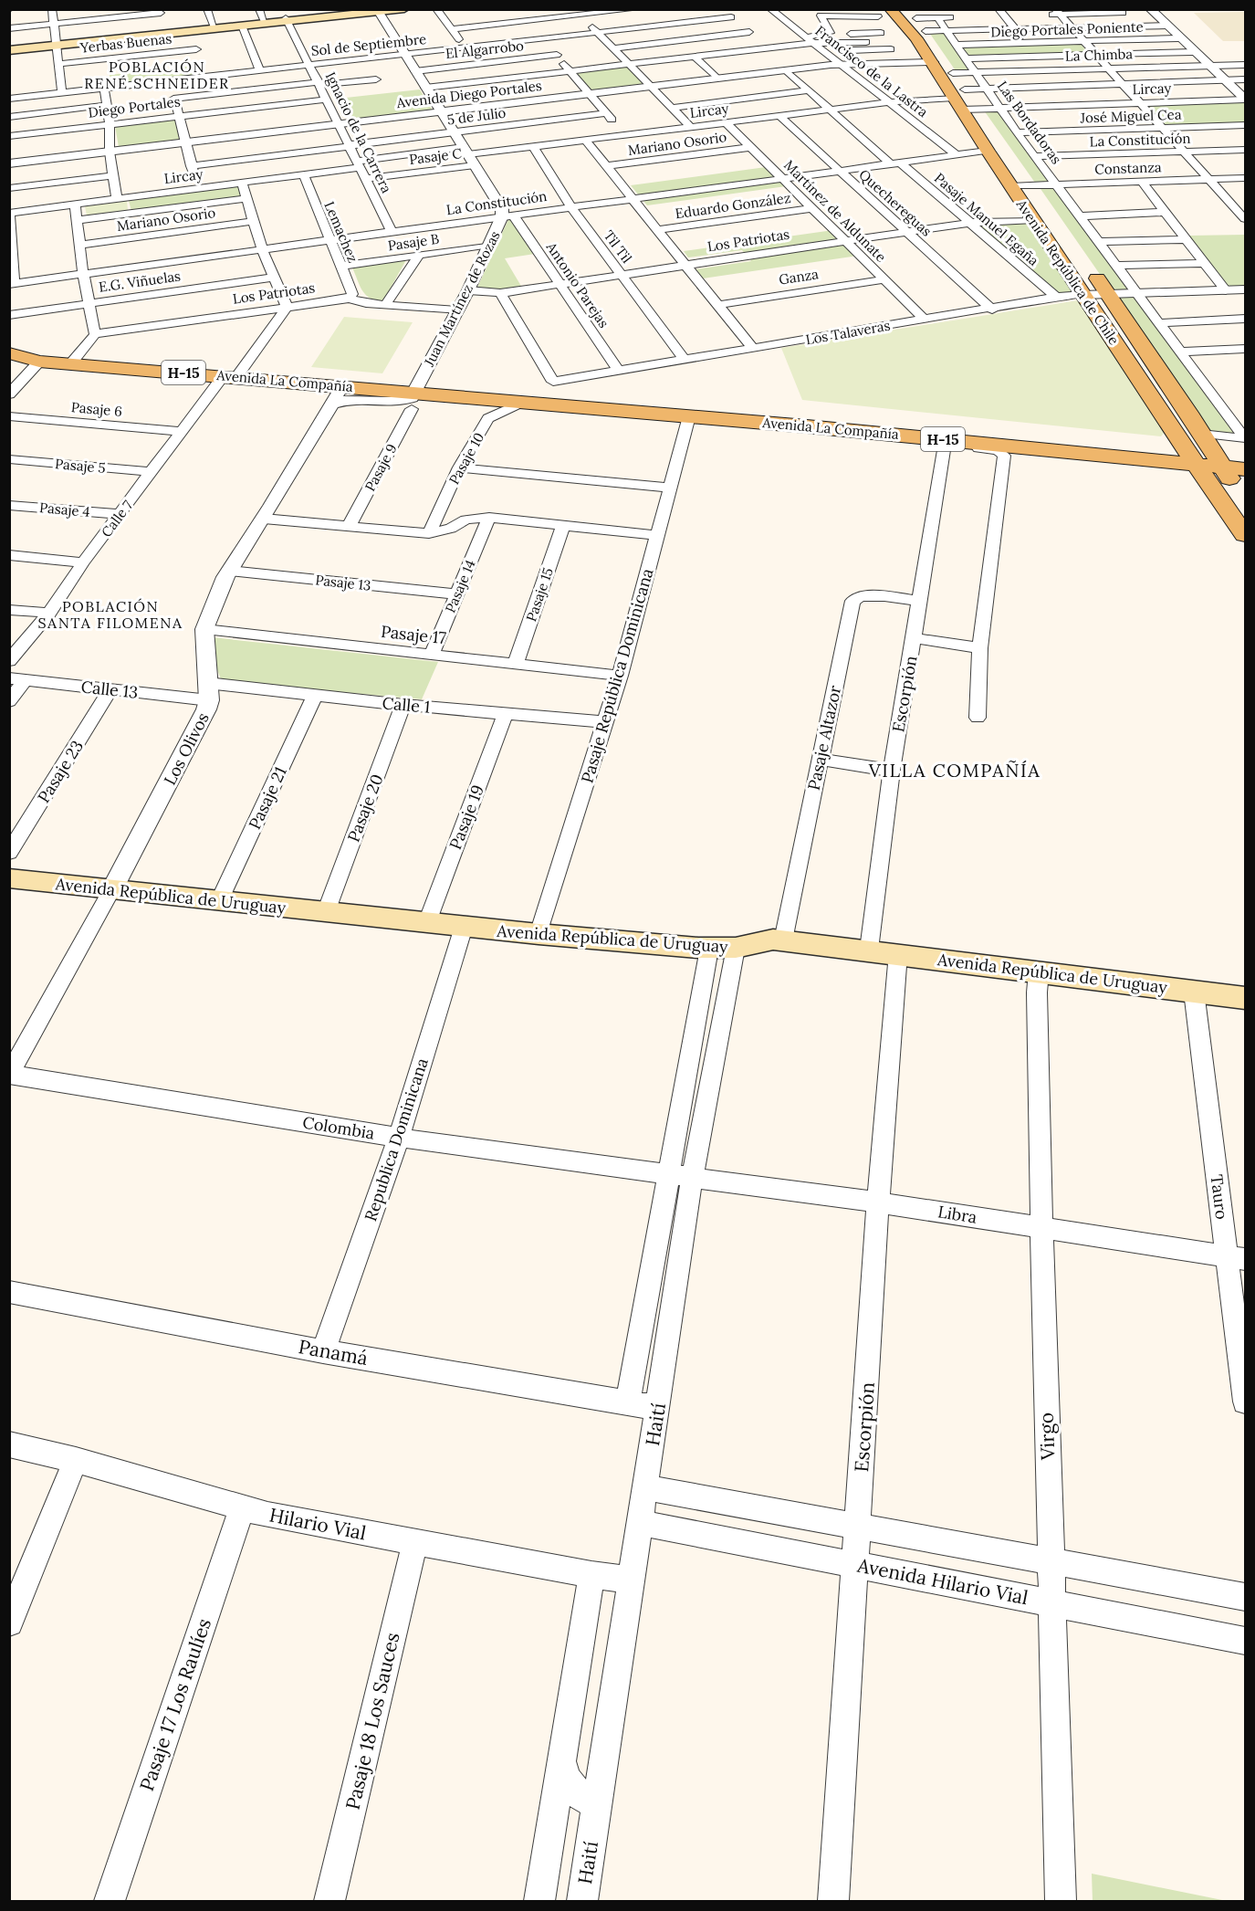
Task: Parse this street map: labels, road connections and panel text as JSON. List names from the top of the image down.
{
  "streets": {
    "main road": [
      "Avenida República de Chile",
      "H-15",
      "Avenida La Compañía",
      "Avenida República de Uruguay"
    ],
    "street": [
      "Diego Portales Poniente",
      "Yerbas Buenas",
      "Sol de Septiembre",
      "El Algarrobo",
      "La Chimba",
      "Francisco de la Lastra",
      "Lircay",
      "Avenida Diego Portales",
      "Diego Portales",
      "5 de Julio",
      "José Miguel Cea",
      "Las Bordadoras",
      "Ignacio de la Carrera",
      "La Constitución",
      "Mariano Osorio",
      "Pasaje C",
      "Constanza",
      "Quechereguas",
      "Eduardo González",
      "Martínez de Aldunate",
      "Pasaje Manuel Egaña",
      "Lemachez",
      "Los Patriotas",
      "Pasaje B",
      "Til Til",
      "Ganza",
      "E.G. Viñuelas",
      "Antonio Parejas",
      "Juan Martínez de Rozas",
      "Los Talaveras",
      "Pasaje 6",
      "Pasaje 10",
      "Pasaje 5",
      "Pasaje 9",
      "Pasaje 4",
      "Calle 7",
      "Pasaje 13",
      "Pasaje 14",
      "Pasaje 15",
      "Pasaje 17",
      "Pasaje República Dominicana",
      "Calle 13",
      "Escorpión",
      "Calle 1",
      "Pasaje Altazor",
      "Los Olivos",
      "Pasaje 23",
      "Pasaje 21",
      "Pasaje 20",
      "Pasaje 19",
      "Colombia",
      "Republica Dominicana",
      "Tauro",
      "Libra",
      "Panamá",
      "Haití",
      "Virgo",
      "Hilario Vial",
      "Avenida Hilario Vial",
      "Pasaje 17 Los Raulíes",
      "Pasaje 18 Los Sauces"
    ]
  },
  "crossings": [
    ["Diego Portales Poniente", "Las Bordadoras"],
    ["Sol de Septiembre", "Ignacio de la Carrera"],
    ["Sol de Septiembre", "Pasaje Manuel Egaña"],
    ["Sol de Septiembre", "Juan Martínez de Rozas"],
    ["El Algarrobo", "Juan Martínez de Rozas"],
    ["La Chimba", "Las Bordadoras"],
    ["La Chimba", "Avenida República de Chile"],
    ["Francisco de la Lastra", "Lircay"],
    ["Francisco de la Lastra", "Avenida Diego Portales"],
    ["Francisco de la Lastra", "La Constitución"],
    ["Lircay", "Las Bordadoras"],
    ["Lircay", "Ignacio de la Carrera"],
    ["Lircay", "Quechereguas"],
    ["Lircay", "Martínez de Aldunate"],
    ["Lircay", "Pasaje Manuel Egaña"],
    ["Lircay", "Lemachez"],
    ["Lircay", "Til Til"],
    ["Lircay", "Avenida República de Chile"],
    ["Lircay", "Juan Martínez de Rozas"],
    ["Avenida Diego Portales", "Ignacio de la Carrera"],
    ["Avenida Diego Portales", "Pasaje Manuel Egaña"],
    ["Avenida Diego Portales", "Avenida República de Chile"],
    ["Avenida Diego Portales", "Juan Martínez de Rozas"],
    ["Diego Portales", "Ignacio de la Carrera"],
    ["5 de Julio", "Ignacio de la Carrera"],
    ["5 de Julio", "Juan Martínez de Rozas"],
    ["José Miguel Cea", "Las Bordadoras"],
    ["Las Bordadoras", "La Constitución"],
    ["Las Bordadoras", "Constanza"],
    ["Las Bordadoras", "Los Talaveras"],
    ["Ignacio de la Carrera", "La Constitución"],
    ["Ignacio de la Carrera", "Pasaje C"],
    ["La Constitución", "Quechereguas"],
    ["La Constitución", "Martínez de Aldunate"],
    ["La Constitución", "Pasaje Manuel Egaña"],
    ["La Constitución", "Lemachez"],
    ["La Constitución", "Til Til"],
    ["La Constitución", "Avenida República de Chile"],
    ["La Constitución", "Antonio Parejas"],
    ["La Constitución", "Juan Martínez de Rozas"],
    ["Mariano Osorio", "Martínez de Aldunate"],
    ["Pasaje C", "Juan Martínez de Rozas"],
    ["Constanza", "Avenida República de Chile"],
    ["Quechereguas", "Los Patriotas"],
    ["Quechereguas", "Los Talaveras"],
    ["Eduardo González", "Martínez de Aldunate"],
    ["Martínez de Aldunate", "Los Patriotas"],
    ["Martínez de Aldunate", "Ganza"],
    ["Martínez de Aldunate", "Los Talaveras"],
    ["Pasaje Manuel Egaña", "Los Patriotas"],
    ["Pasaje Manuel Egaña", "Los Talaveras"],
    ["Lemachez", "Los Patriotas"],
    ["Lemachez", "Pasaje B"],
    ["Los Patriotas", "Til Til"],
    ["Los Patriotas", "Avenida República de Chile"],
    ["Los Patriotas", "Antonio Parejas"],
    ["Los Patriotas", "Juan Martínez de Rozas"],
    ["Los Patriotas", "Los Talaveras"],
    ["Los Patriotas", "Calle 7"],
    ["Pasaje B", "Juan Martínez de Rozas"],
    ["Til Til", "Los Talaveras"],
    ["Avenida República de Chile", "Los Talaveras"],
    ["Avenida República de Chile", "Avenida La Compañía"],
    ["Antonio Parejas", "Juan Martínez de Rozas"],
    ["Antonio Parejas", "Los Talaveras"],
    ["Juan Martínez de Rozas", "Avenida La Compañía"],
    ["Juan Martínez de Rozas", "Pasaje 9"],
    ["Avenida La Compañía", "Pasaje 10"],
    ["Avenida La Compañía", "Pasaje 9"],
    ["Avenida La Compañía", "Calle 7"],
    ["Avenida La Compañía", "Pasaje República Dominicana"],
    ["Avenida La Compañía", "Escorpión"],
    ["Avenida La Compañía", "Los Olivos"],
    ["Pasaje 6", "Calle 7"],
    ["Pasaje 5", "Calle 7"],
    ["Pasaje 4", "Calle 7"],
    ["Pasaje 13", "Pasaje 14"],
    ["Pasaje 13", "Los Olivos"],
    ["Pasaje 14", "Pasaje 17"],
    ["Pasaje 15", "Pasaje 17"],
    ["Pasaje 17", "Pasaje República Dominicana"],
    ["Pasaje 17", "Los Olivos"],
    ["Pasaje República Dominicana", "Calle 1"],
    ["Pasaje República Dominicana", "Avenida República de Uruguay"],
    ["Calle 13", "Calle 1"],
    ["Calle 13", "Los Olivos"],
    ["Calle 13", "Pasaje 23"],
    ["Escorpión", "Pasaje Altazor"],
    ["Escorpión", "Avenida República de Uruguay"],
    ["Escorpión", "Libra"],
    ["Escorpión", "Avenida Hilario Vial"],
    ["Calle 1", "Los Olivos"],
    ["Calle 1", "Pasaje 21"],
    ["Calle 1", "Pasaje 20"],
    ["Calle 1", "Pasaje 19"],
    ["Pasaje Altazor", "Avenida República de Uruguay"],
    ["Los Olivos", "Avenida República de Uruguay"],
    ["Los Olivos", "Colombia"],
    ["Pasaje 21", "Avenida República de Uruguay"],
    ["Pasaje 20", "Avenida República de Uruguay"],
    ["Pasaje 19", "Avenida República de Uruguay"],
    ["Avenida República de Uruguay", "Republica Dominicana"],
    ["Avenida República de Uruguay", "Tauro"],
    ["Avenida República de Uruguay", "Haití"],
    ["Avenida República de Uruguay", "Virgo"],
    ["Colombia", "Republica Dominicana"],
    ["Colombia", "Libra"],
    ["Colombia", "Haití"],
    ["Republica Dominicana", "Panamá"],
    ["Tauro", "Libra"],
    ["Libra", "Haití"],
    ["Libra", "Virgo"],
    ["Panamá", "Haití"],
    ["Haití", "Hilario Vial"],
    ["Haití", "Avenida Hilario Vial"],
    ["Virgo", "Avenida Hilario Vial"],
    ["Hilario Vial", "Pasaje 17 Los Raulíes"],
    ["Hilario Vial", "Pasaje 18 Los Sauces"]
  ],
  "districts": ["POBLACIÓN RENÉ SCHNEIDER", "POBLACIÓN SANTA FILOMENA", "VILLA COMPAÑÍA"]
}
